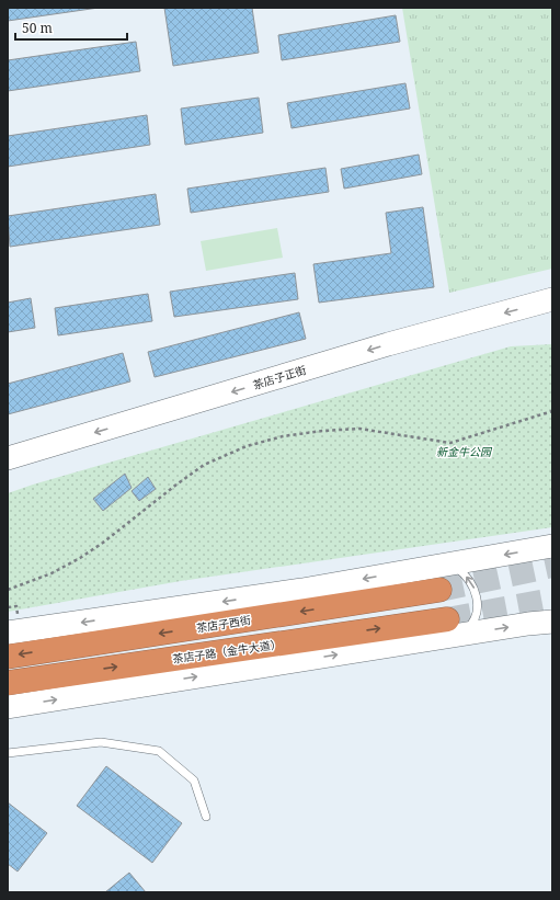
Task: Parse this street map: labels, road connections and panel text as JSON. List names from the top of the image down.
{
  "streets": {
    "highway": ["茶店子西街", "茶店子路（金牛大道）"],
    "main road": ["茶店子正街"]
  },
  "one_way": ["茶店子西街", "茶店子路（金牛大道）"],
  "parks": ["新金牛公园"],
  "scale_bar": "50 m"
}
